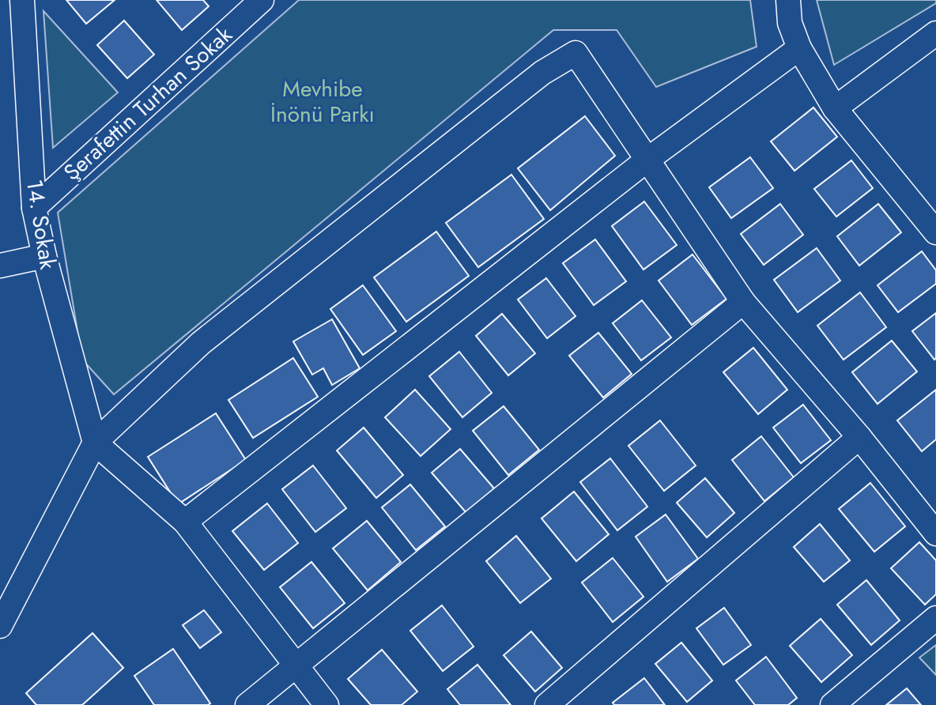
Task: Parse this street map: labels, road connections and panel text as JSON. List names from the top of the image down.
{
  "streets": {
    "street": ["Şerafettin Turhan Sokak", "14. Sokak"]
  },
  "crossings": [
    ["Şerafettin Turhan Sokak", "14. Sokak"]
  ],
  "parks": ["Mevhibe İnönü Parkı"]
}
